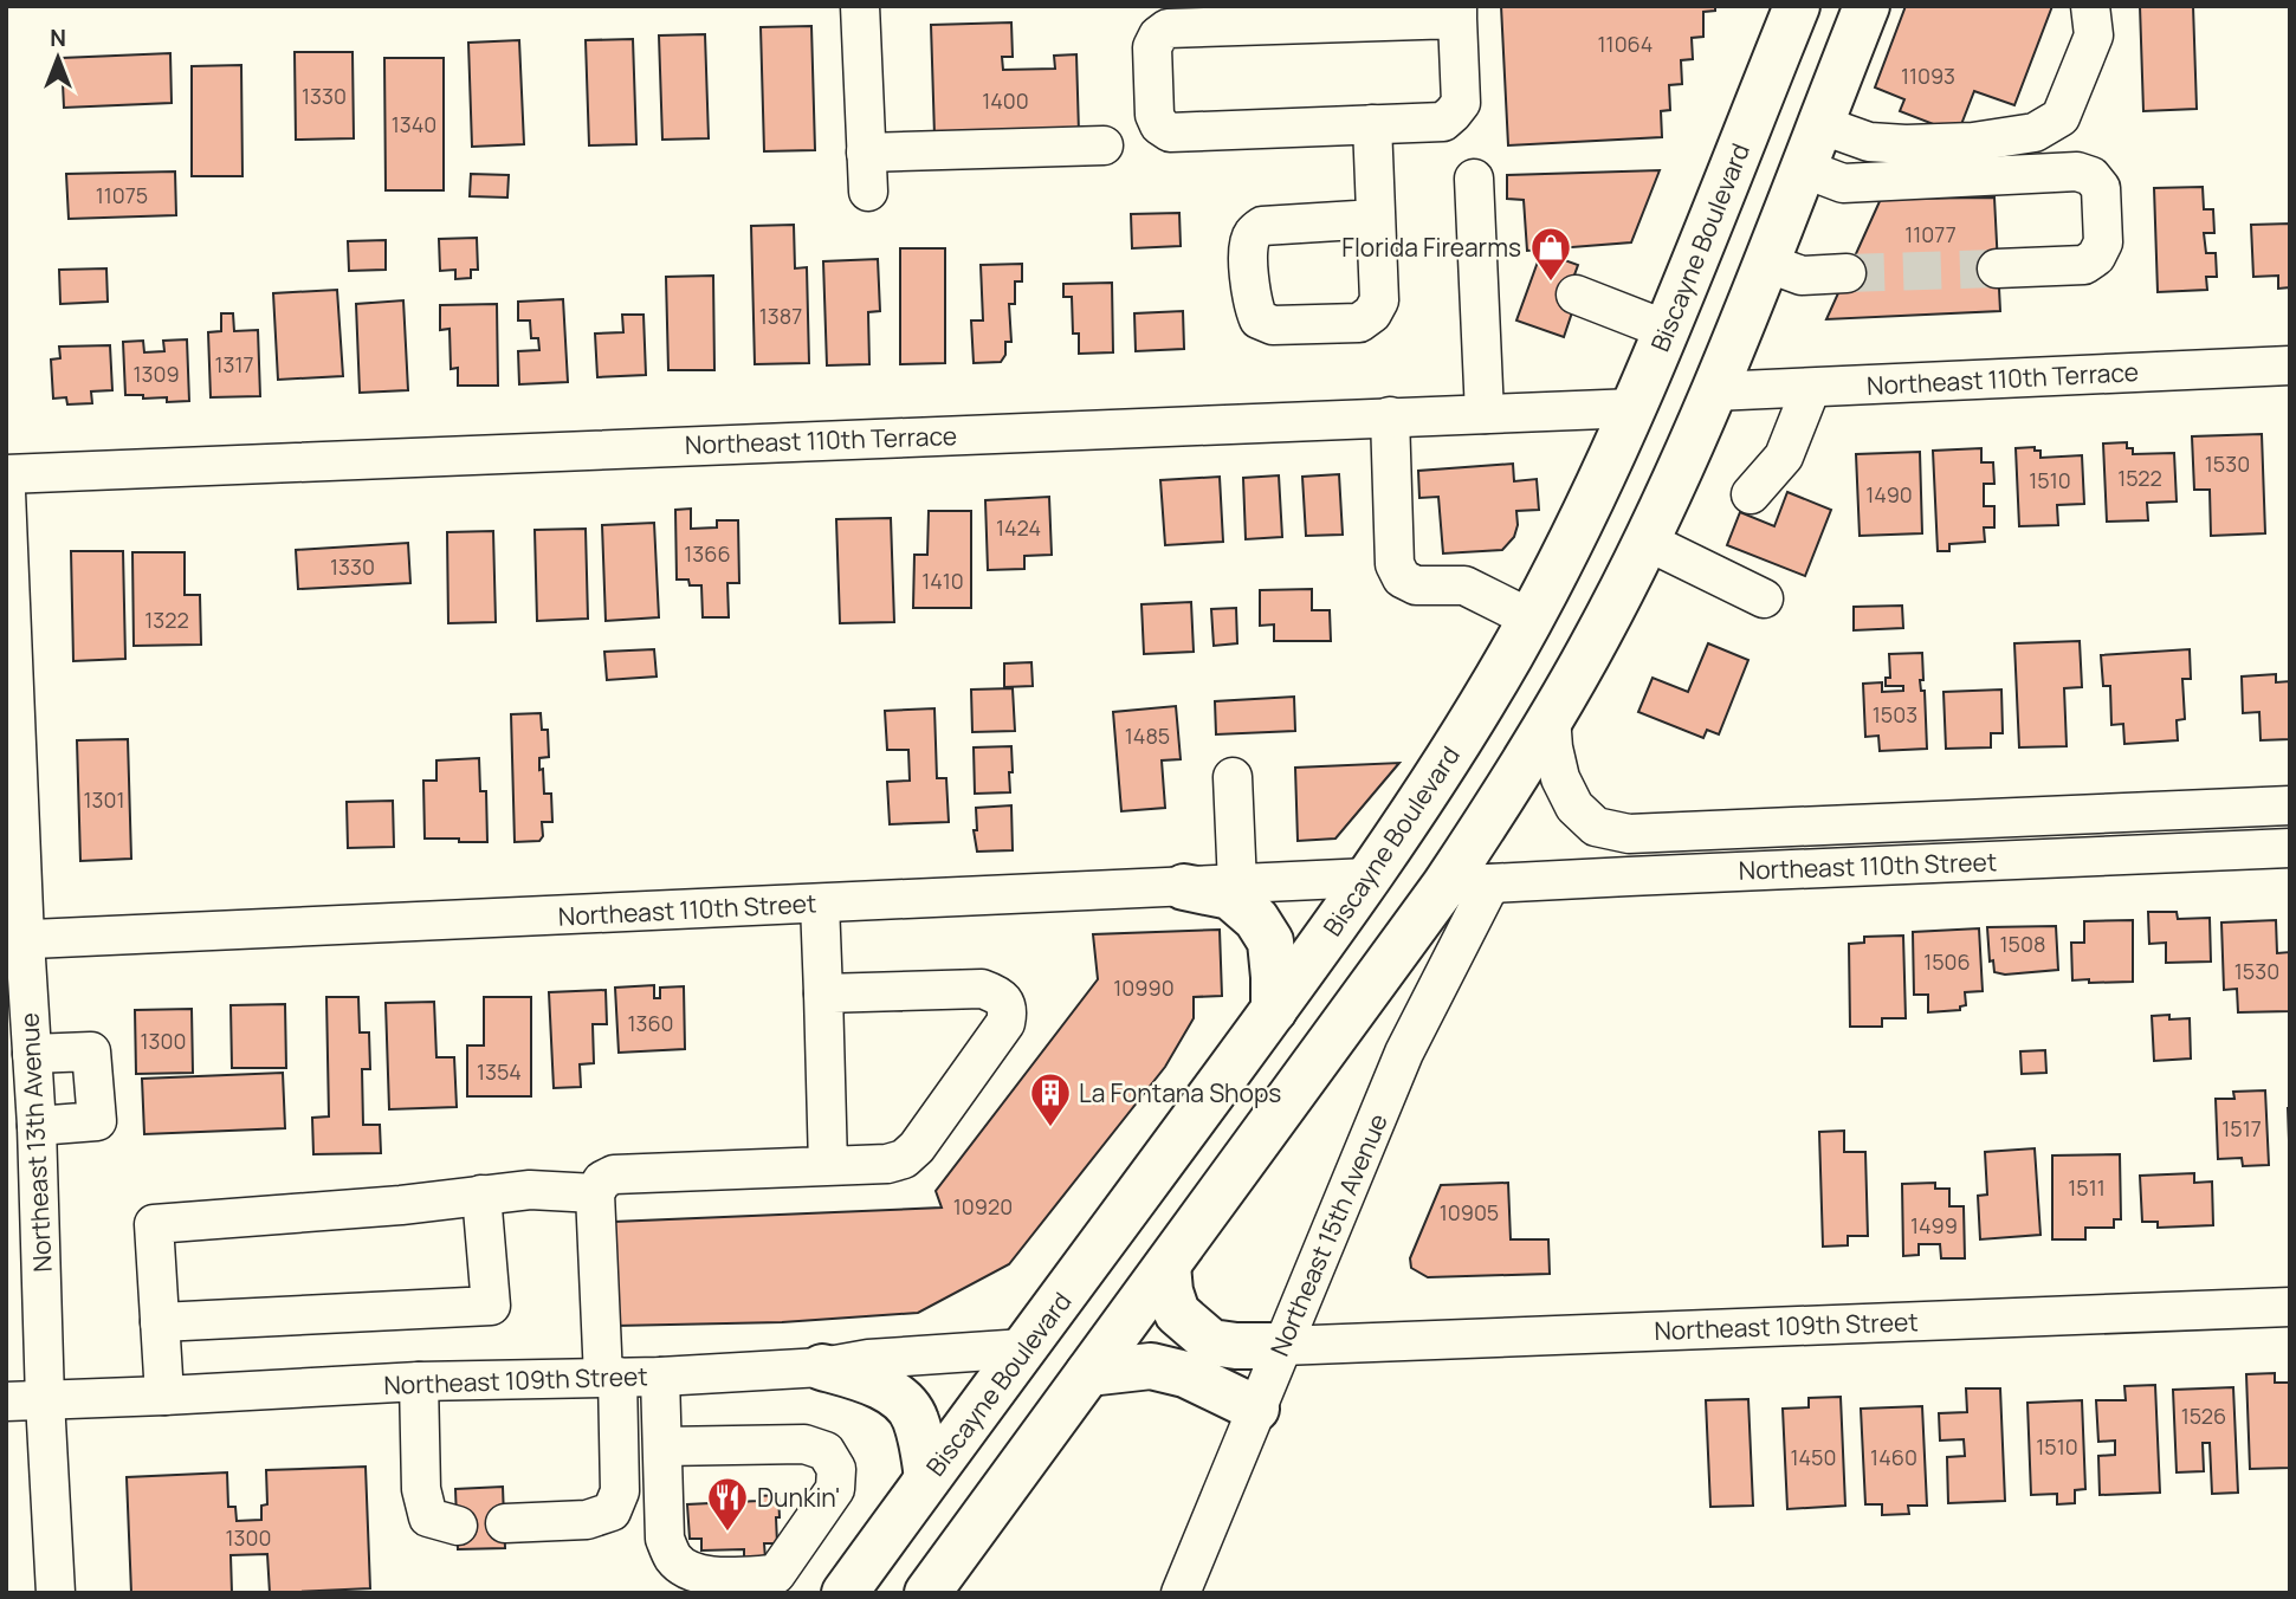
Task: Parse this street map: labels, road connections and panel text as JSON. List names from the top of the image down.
{
  "streets": {
    "main road": ["Biscayne Boulevard"],
    "street": [
      "Northeast 110th Terrace",
      "Northeast 110th Street",
      "Northeast 13th Avenue",
      "Northeast 15th Avenue",
      "Northeast 109th Street"
    ]
  },
  "crossings": [
    ["Biscayne Boulevard", "Northeast 110th Terrace"],
    ["Biscayne Boulevard", "Northeast 110th Street"],
    ["Biscayne Boulevard", "Northeast 109th Street"],
    ["Northeast 110th Street", "Northeast 13th Avenue"],
    ["Northeast 110th Street", "Northeast 15th Avenue"],
    ["Northeast 13th Avenue", "Northeast 109th Street"],
    ["Northeast 15th Avenue", "Northeast 109th Street"]
  ],
  "places": {
    "shop": ["Florida Firearms"],
    "building": ["La Fontana Shops"],
    "restaurant": ["Dunkin'"]
  },
  "house_numbers": [
    "11064",
    "11093",
    "1330",
    "1400",
    "1340",
    "11075",
    "11077",
    "1387",
    "1317",
    "1309",
    "1530",
    "1522",
    "1510",
    "1490",
    "1424",
    "1366",
    "1330",
    "1410",
    "1322",
    "1503",
    "1485",
    "1301",
    "1508",
    "1506",
    "1530",
    "10990",
    "1360",
    "1300",
    "1354",
    "1517",
    "1511",
    "10920",
    "10905",
    "1499",
    "1526",
    "1510",
    "1450",
    "1460",
    "1300"
  ],
  "north": "top"
}
